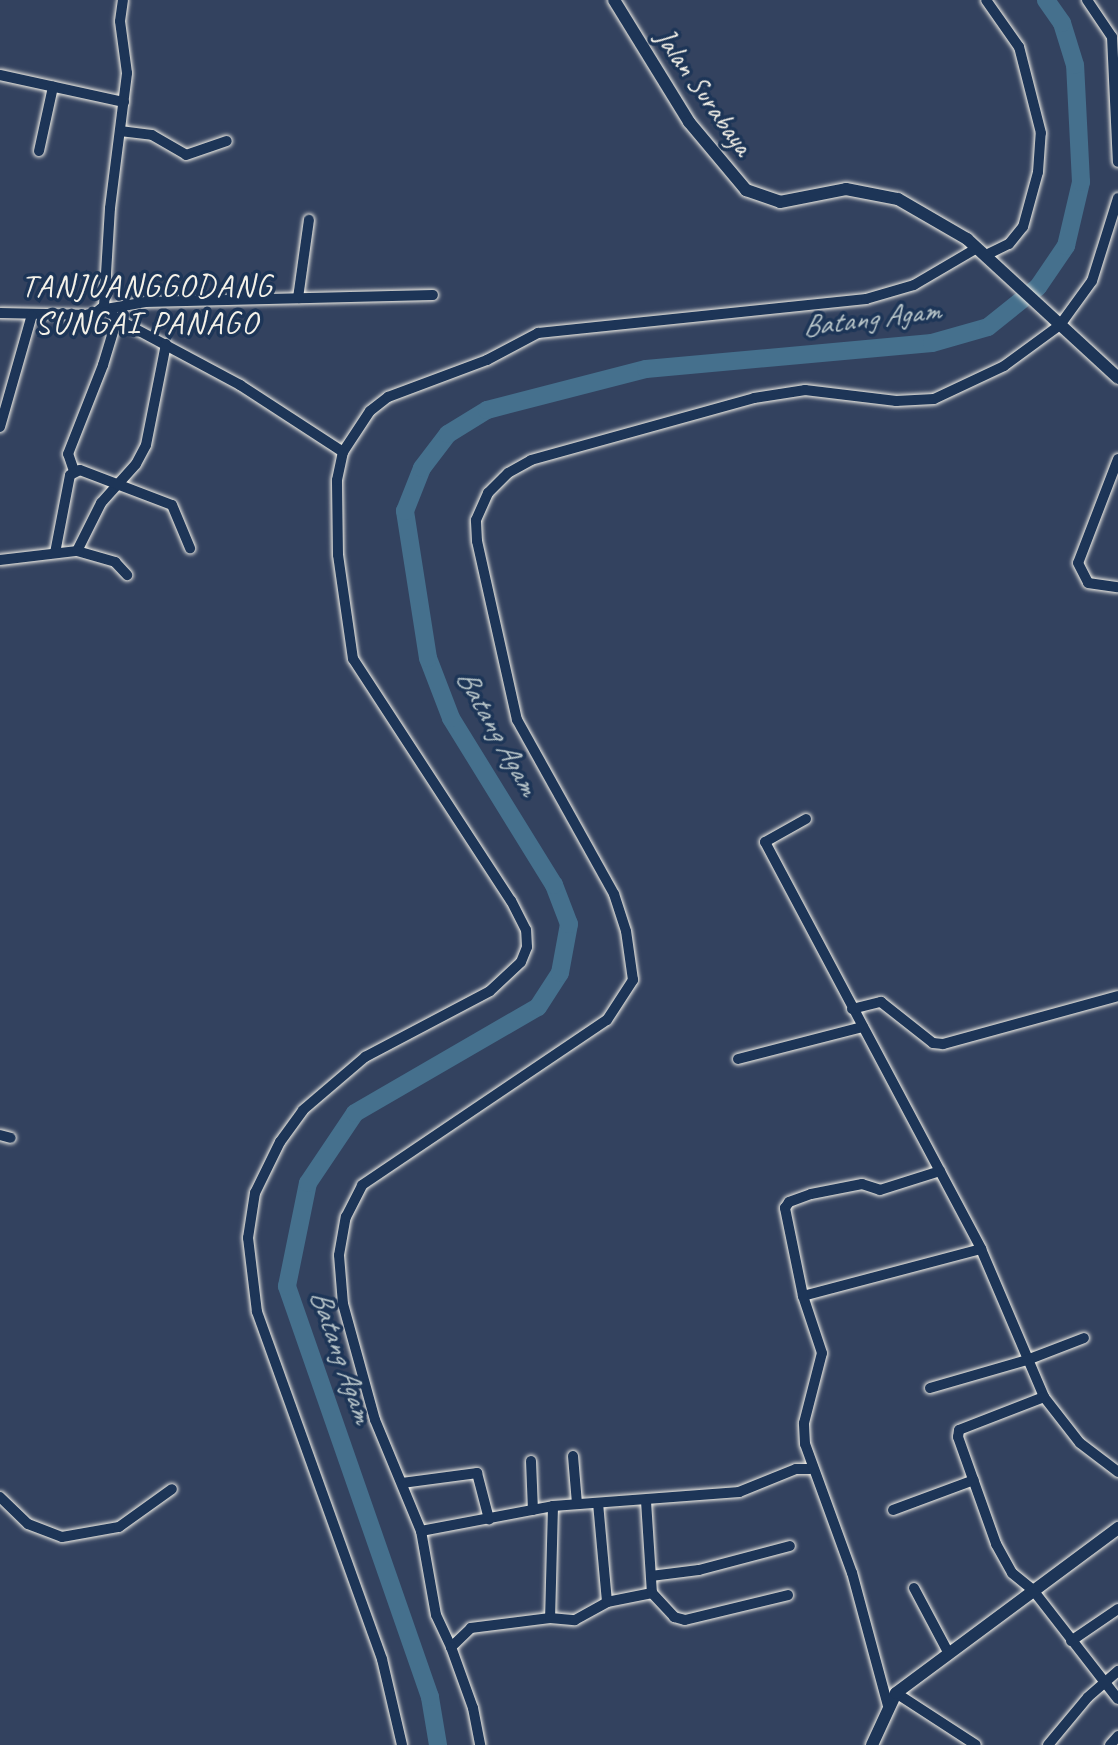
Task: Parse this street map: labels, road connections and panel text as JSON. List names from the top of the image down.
{
  "streets": {
    "street": ["Jalan Surabaya"]
  },
  "districts": ["TANJUANGGODANG SUNGAI PANAGO"],
  "water": ["Batang Agam"]
}
